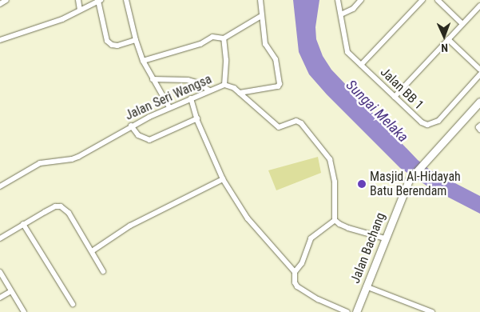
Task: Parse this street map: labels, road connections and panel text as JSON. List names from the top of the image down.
{
  "streets": {
    "street": ["Jalan BB 1", "Jalan Seri Wangsa", "Jalan Bachang"]
  },
  "water": ["Sungai Melaka"],
  "places": ["Masjid Al-Hidayah Batu Berendam"],
  "north": "bottom"
}
